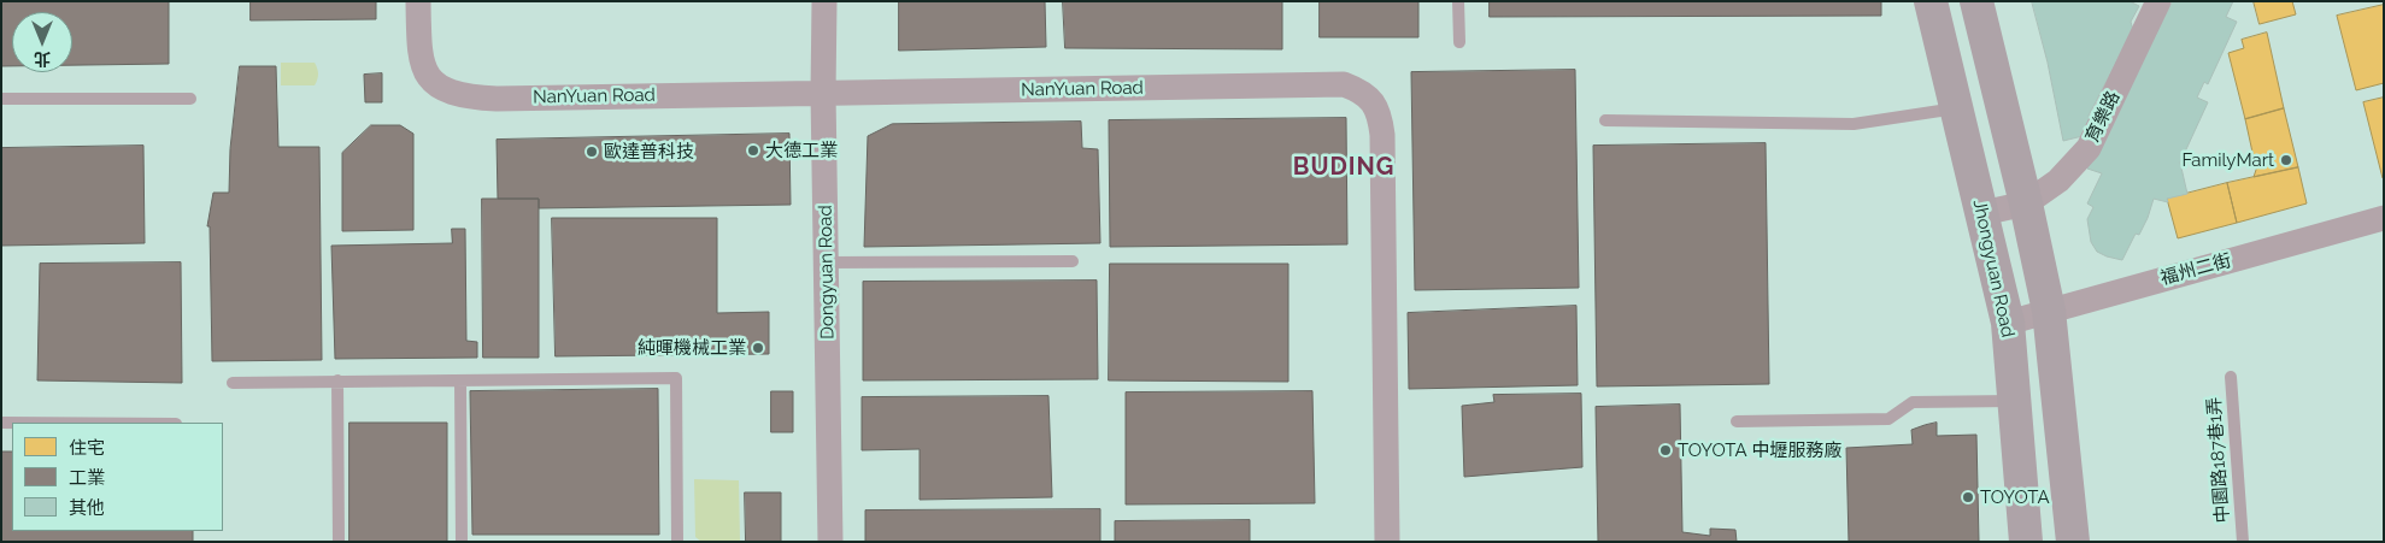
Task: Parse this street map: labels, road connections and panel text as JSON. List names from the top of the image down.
{
  "streets": {
    "main road": ["Jhongyuan Road"],
    "street": [
      "NanYuan Road",
      "育樂路",
      "福州二街",
      "Dongyuan Road"
    ],
    "lane": ["中園路187巷1弄"]
  },
  "crossings": [
    ["NanYuan Road", "Dongyuan Road"],
    ["育樂路", "Jhongyuan Road"],
    ["Jhongyuan Road", "福州二街"]
  ],
  "districts": ["BUDING"],
  "places": [
    "大德工業",
    "歐達普科技",
    "FamilyMart",
    "純暉機械工業",
    "TOYOTA 中壢服務廠",
    "TOYOTA"
  ],
  "legend": ["住宅", "工業", "其他"],
  "north": "bottom"
}
